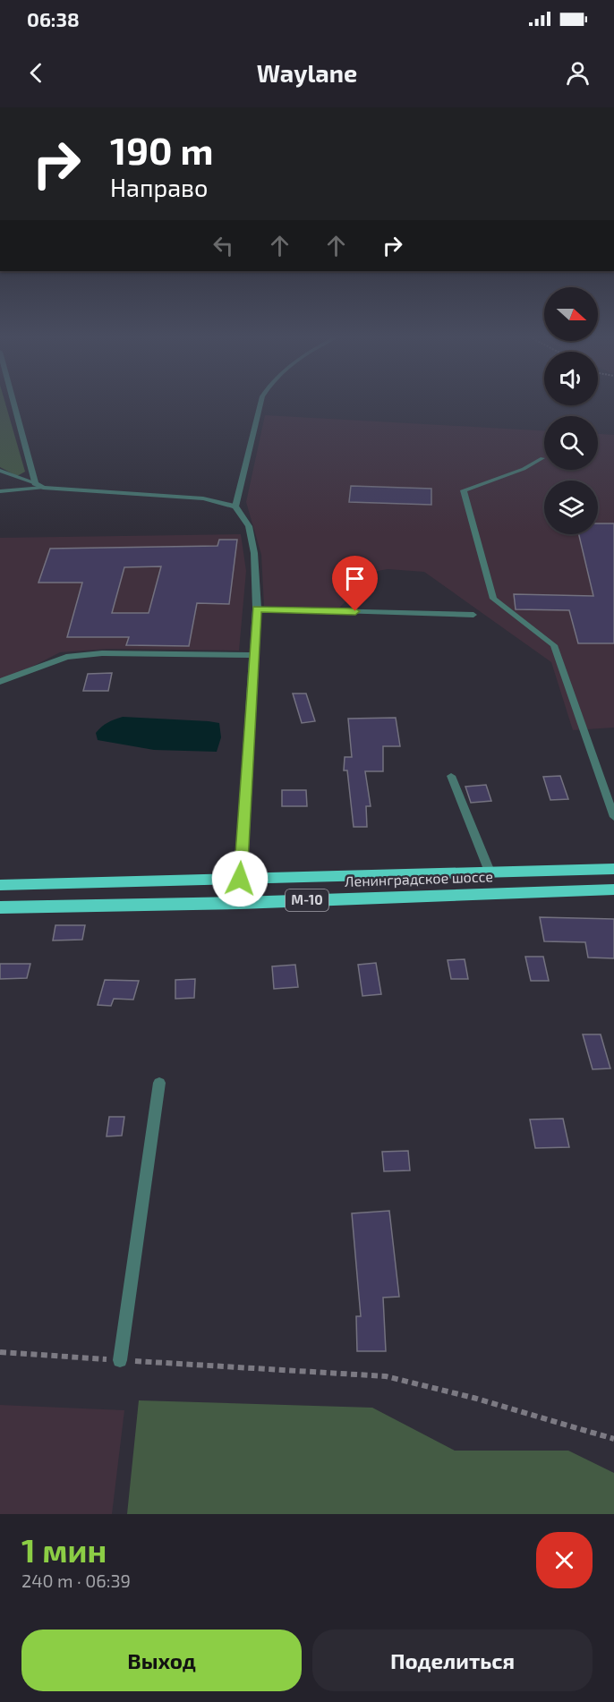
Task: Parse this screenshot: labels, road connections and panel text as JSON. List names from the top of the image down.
{
  "streets": {
    "highway": ["Ленинградское шоссе", "М-10"]
  },
  "north": "right",
  "page": {
    "status": "06:38",
    "header": "Waylane",
    "turn": ["190 m", "Направо"],
    "heading": ["1 мин", "240 m · 06:39"],
    "buttons": ["Выход", "Поделиться"]
  }
}
